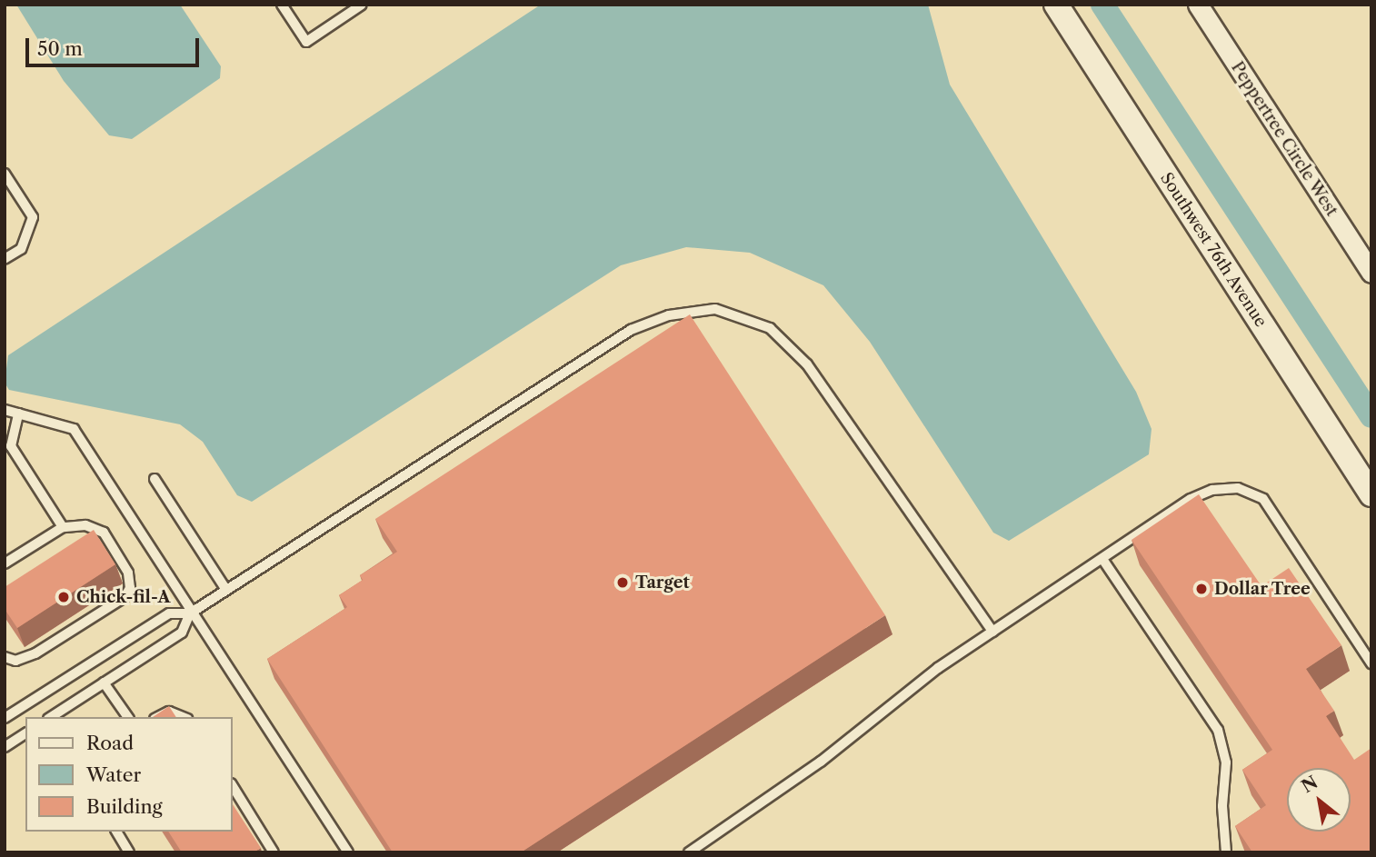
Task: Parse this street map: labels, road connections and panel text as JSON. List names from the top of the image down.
{
  "streets": {
    "street": ["Peppertree Circle West", "Southwest 76th Avenue"]
  },
  "places": ["Target", "Dollar Tree", "Chick-fil-A"],
  "legend": ["Road", "Water", "Building"],
  "scale_bar": "50 m",
  "north": "top left"
}
